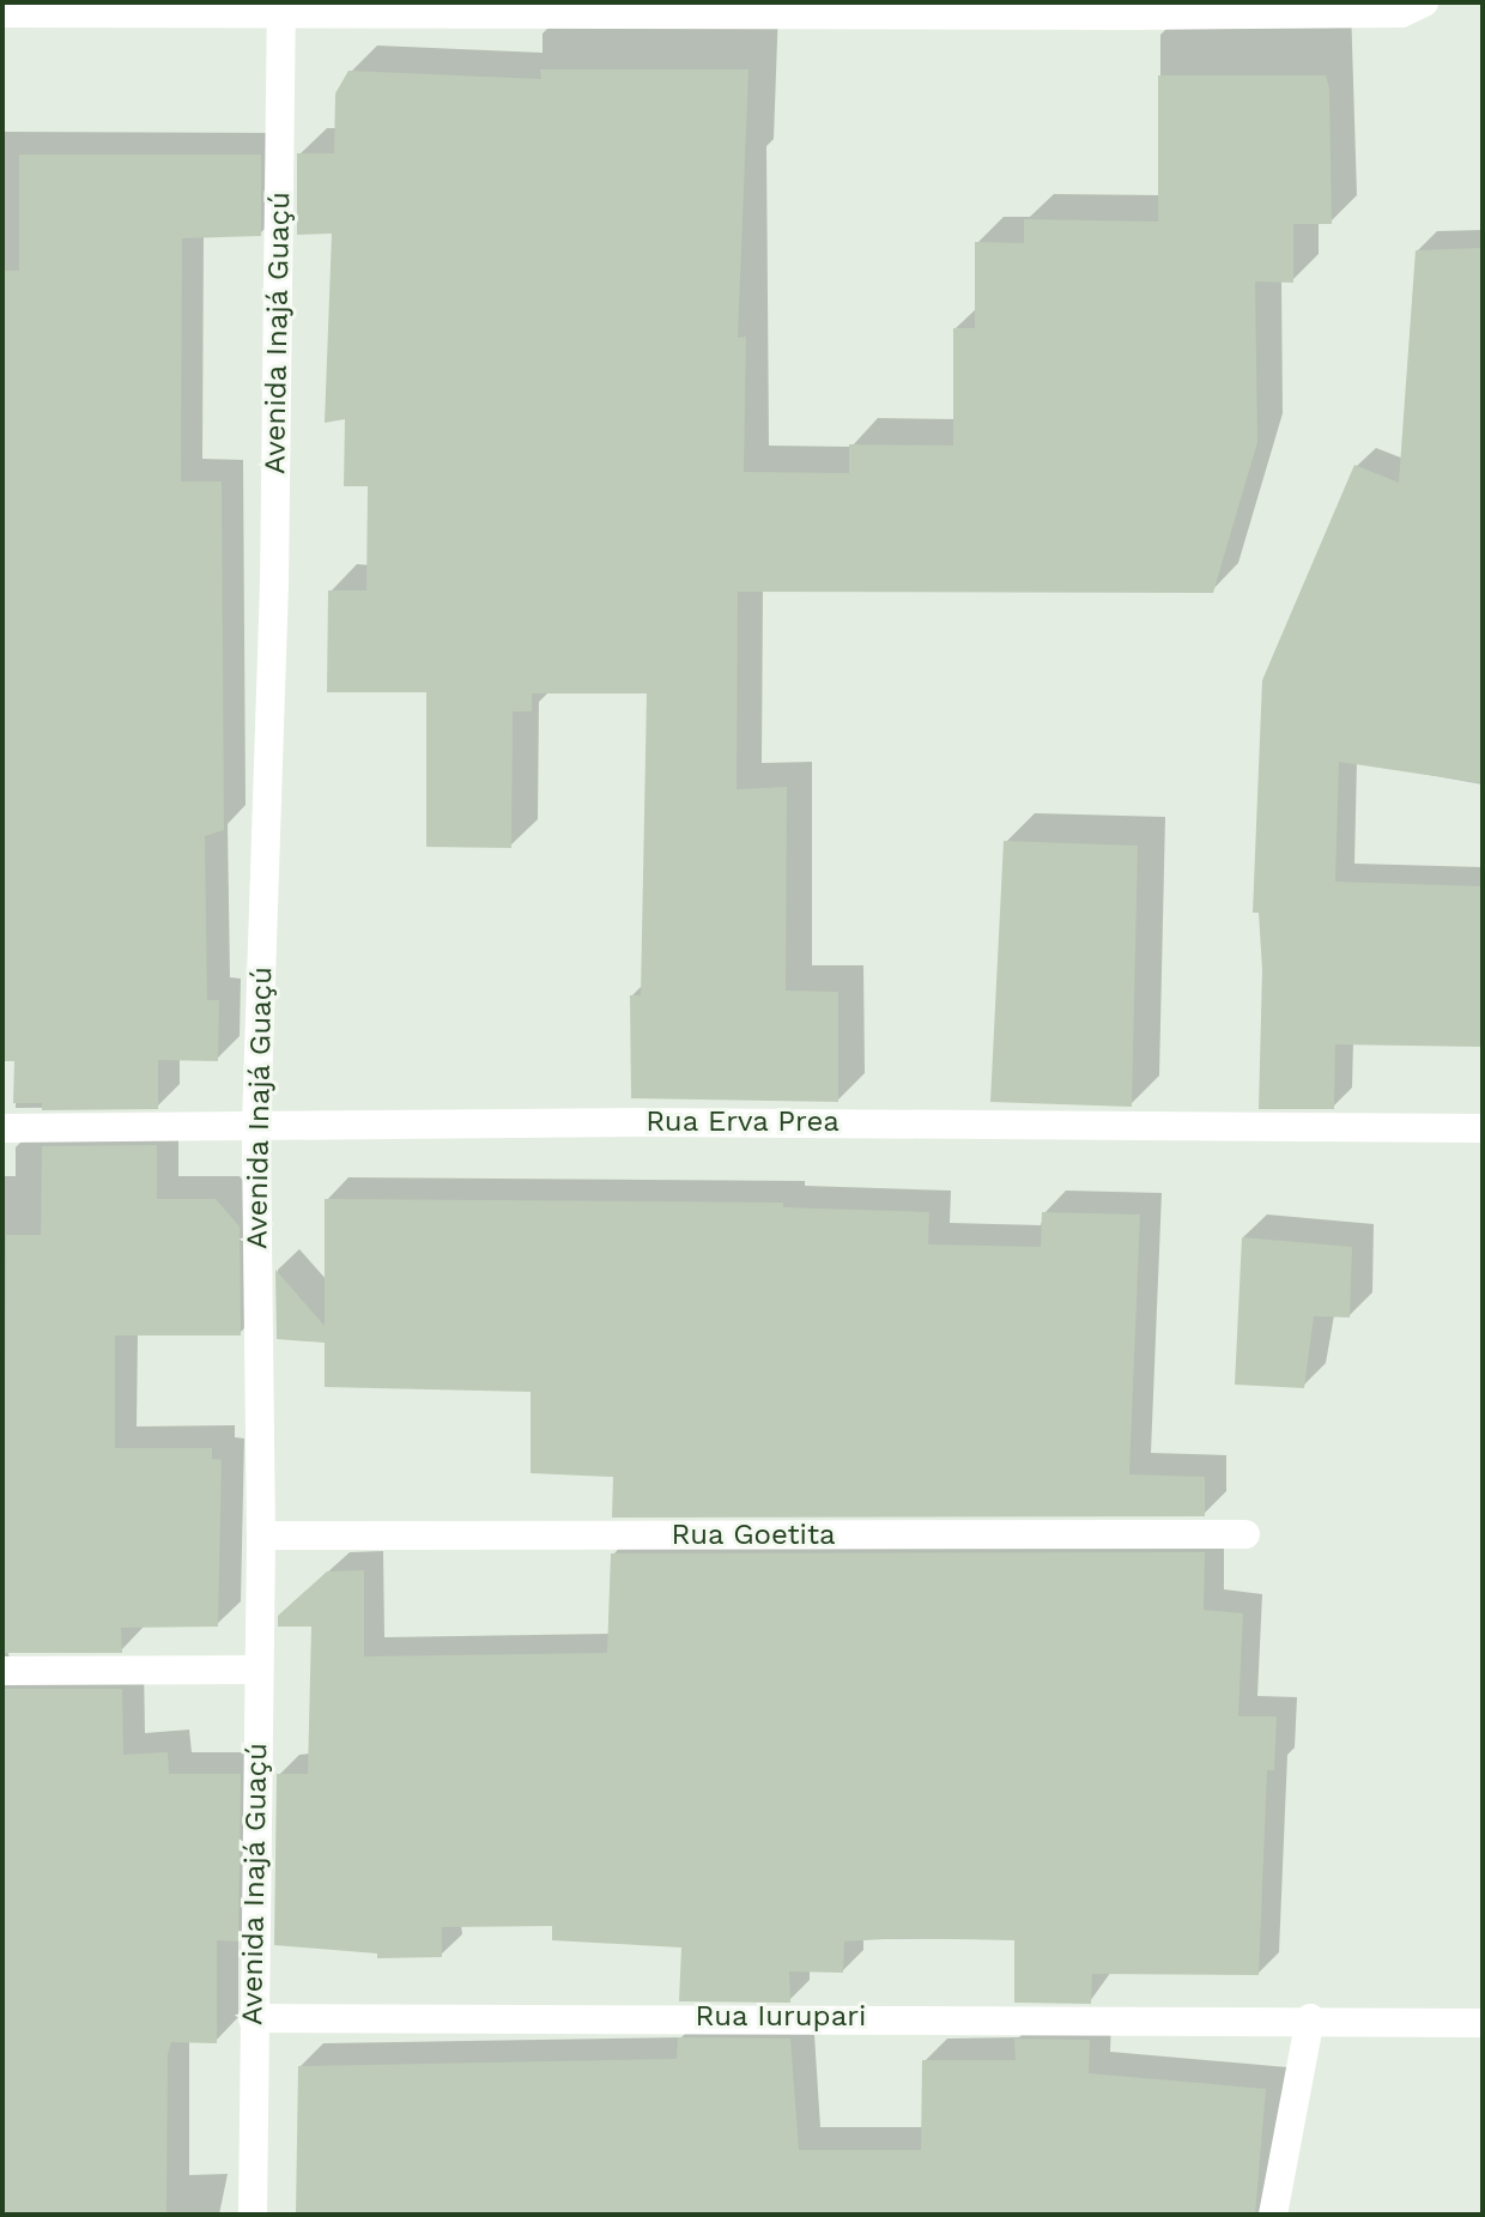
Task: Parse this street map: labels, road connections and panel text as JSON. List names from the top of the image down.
{
  "streets": {
    "street": [
      "Avenida Inajá Guaçú",
      "Rua Erva Prea",
      "Rua Goetita",
      "Rua Iurupari"
    ]
  },
  "crossings": [
    ["Avenida Inajá Guaçú", "Rua Erva Prea"],
    ["Avenida Inajá Guaçú", "Rua Goetita"],
    ["Avenida Inajá Guaçú", "Rua Iurupari"]
  ]
}
